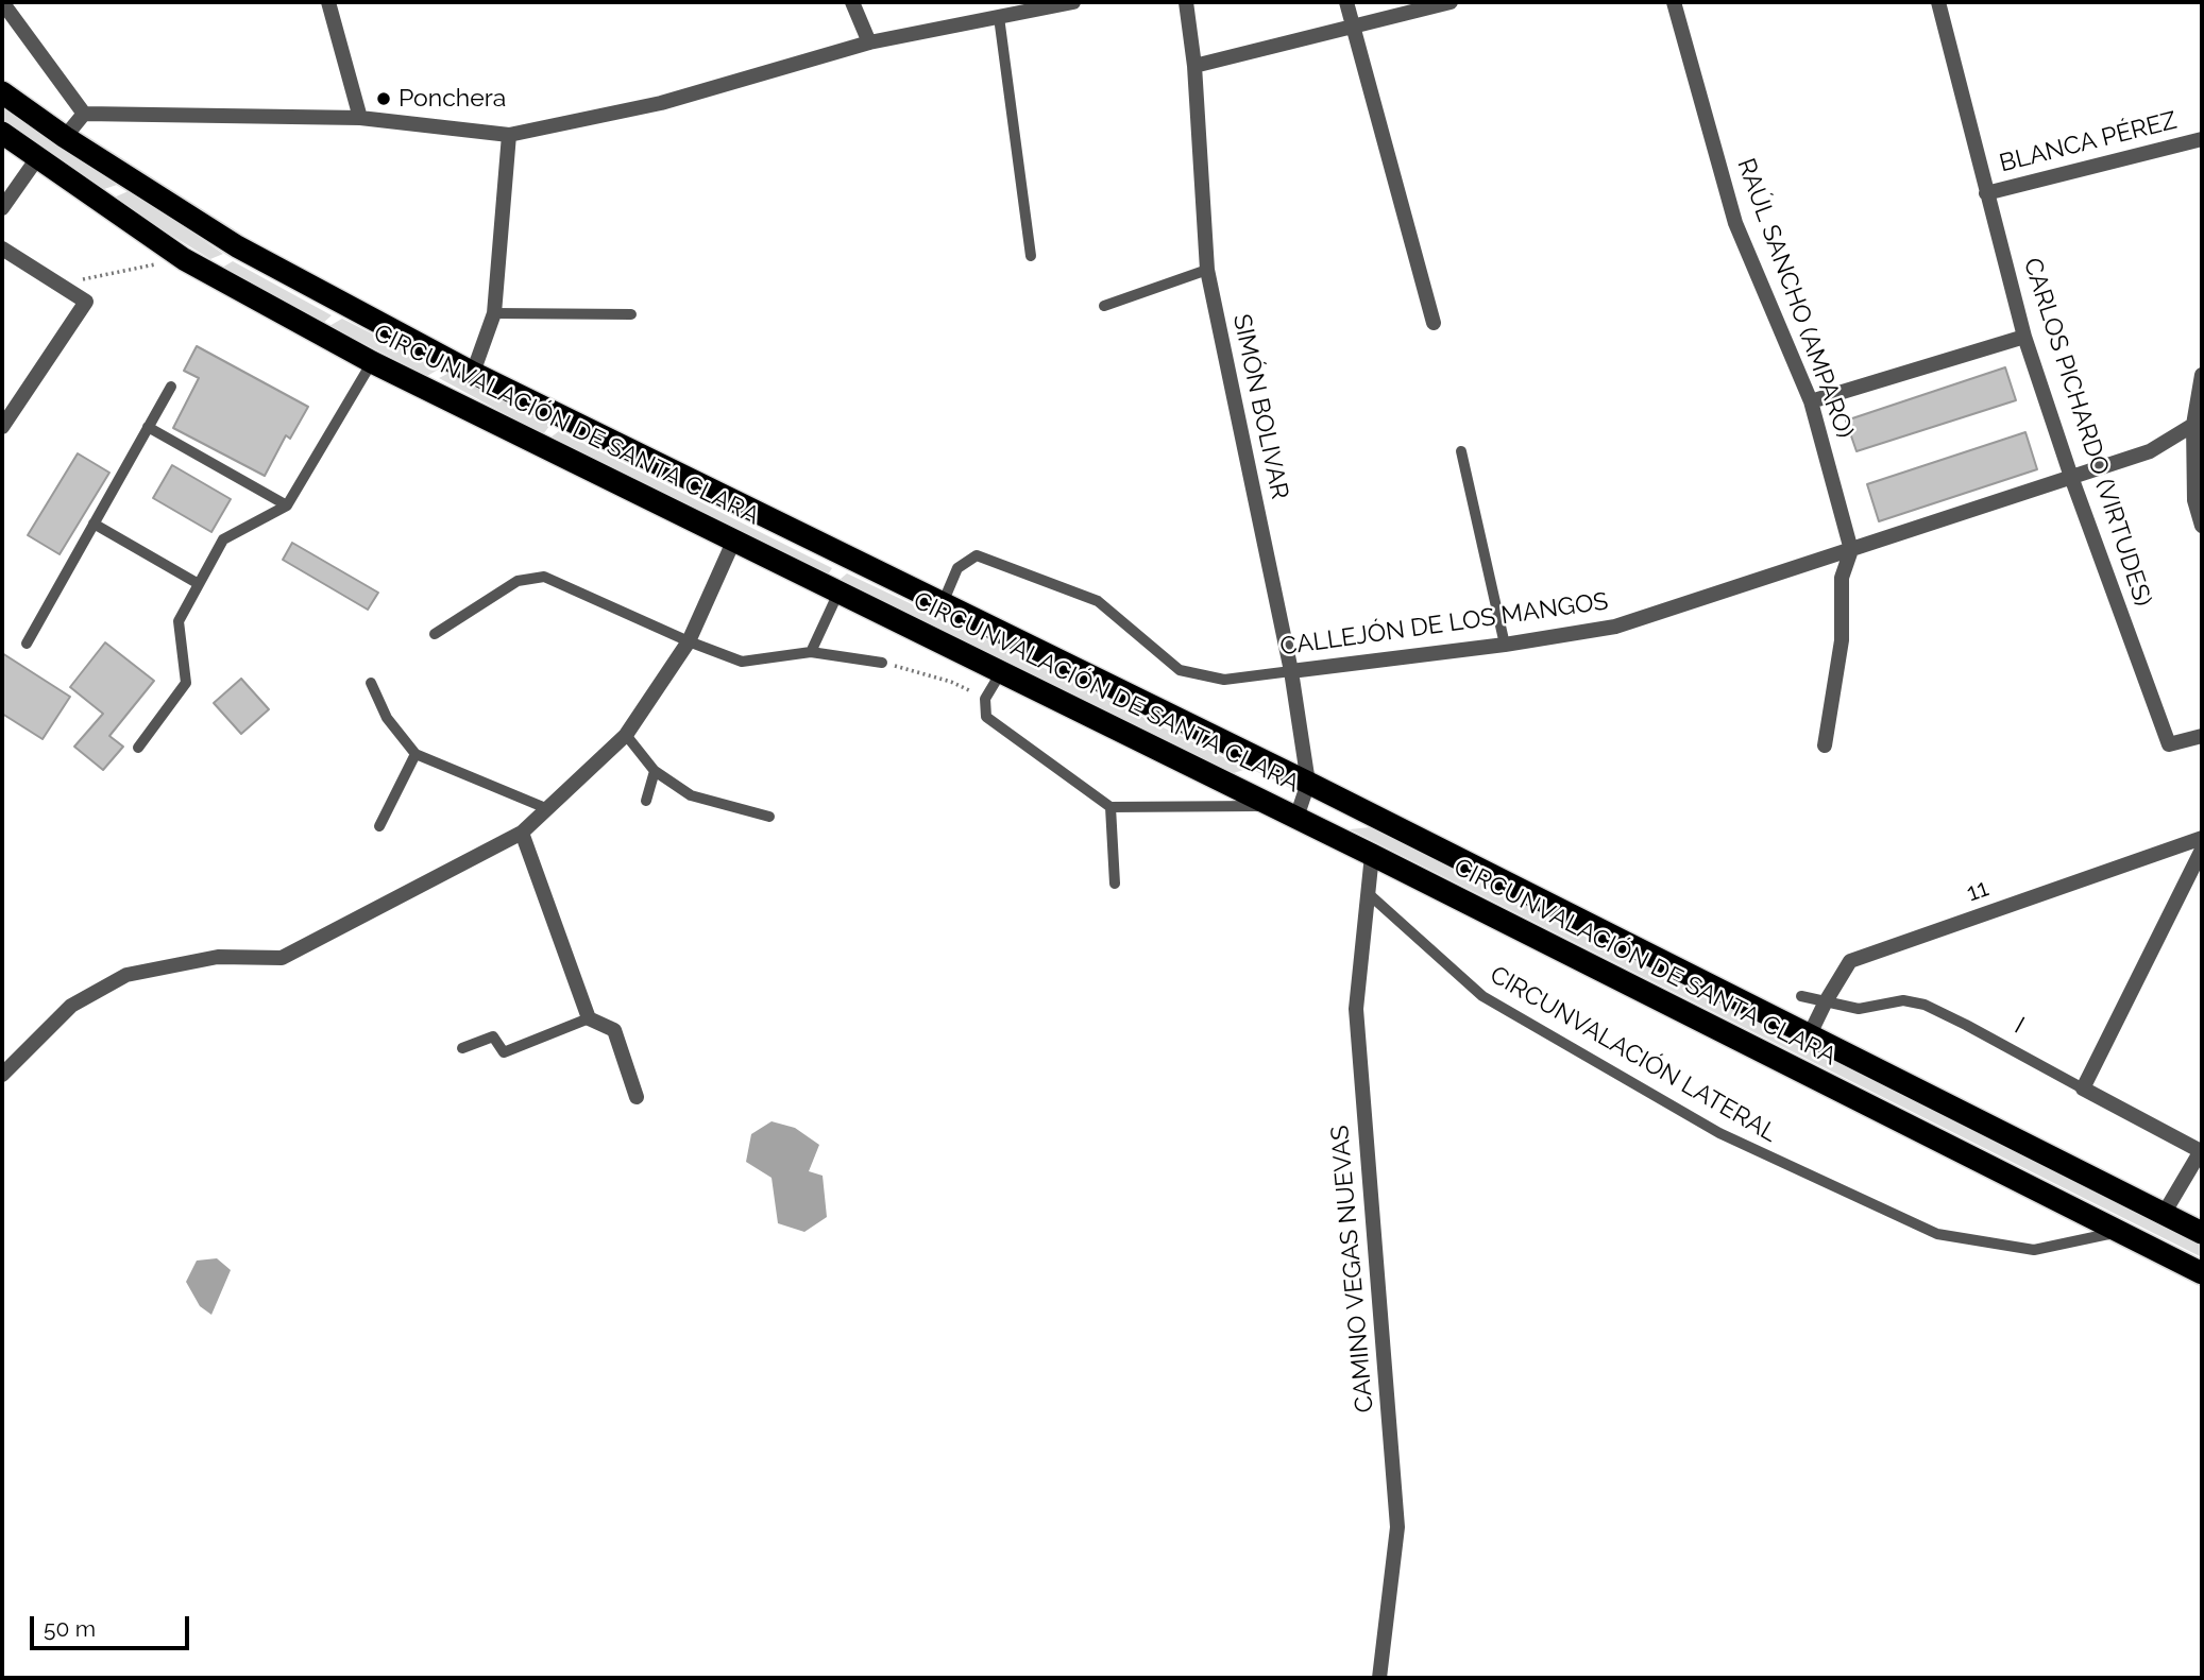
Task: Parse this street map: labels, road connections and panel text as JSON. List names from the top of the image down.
{
  "streets": {
    "highway": ["CIRCUNVALACIÓN DE SANTA CLARA"],
    "street": [
      "BLANCA PÉREZ",
      "RAÚL SANCHO (AMPARO)",
      "SIMÓN BOLIVAR",
      "CARLOS PICHARDO (VIRTUDES)",
      "CALLEJÓN DE LOS MANGOS",
      "11",
      "I",
      "CAMINO VEGAS NUEVAS"
    ],
    "lane": ["CIRCUNVALACIÓN LATERAL"]
  },
  "crossings": [
    ["BLANCA PÉREZ", "CARLOS PICHARDO (VIRTUDES)"],
    ["RAÚL SANCHO (AMPARO)", "CALLEJÓN DE LOS MANGOS"],
    ["SIMÓN BOLIVAR", "CIRCUNVALACIÓN DE SANTA CLARA"],
    ["SIMÓN BOLIVAR", "CALLEJÓN DE LOS MANGOS"],
    ["CIRCUNVALACIÓN DE SANTA CLARA", "CALLEJÓN DE LOS MANGOS"],
    ["CIRCUNVALACIÓN DE SANTA CLARA", "11"],
    ["CIRCUNVALACIÓN DE SANTA CLARA", "CIRCUNVALACIÓN LATERAL"],
    ["CIRCUNVALACIÓN DE SANTA CLARA", "CAMINO VEGAS NUEVAS"],
    ["CARLOS PICHARDO (VIRTUDES)", "CALLEJÓN DE LOS MANGOS"],
    ["11", "I"],
    ["CIRCUNVALACIÓN LATERAL", "CAMINO VEGAS NUEVAS"]
  ],
  "places": ["Ponchera"],
  "scale_bar": "50 m"
}
